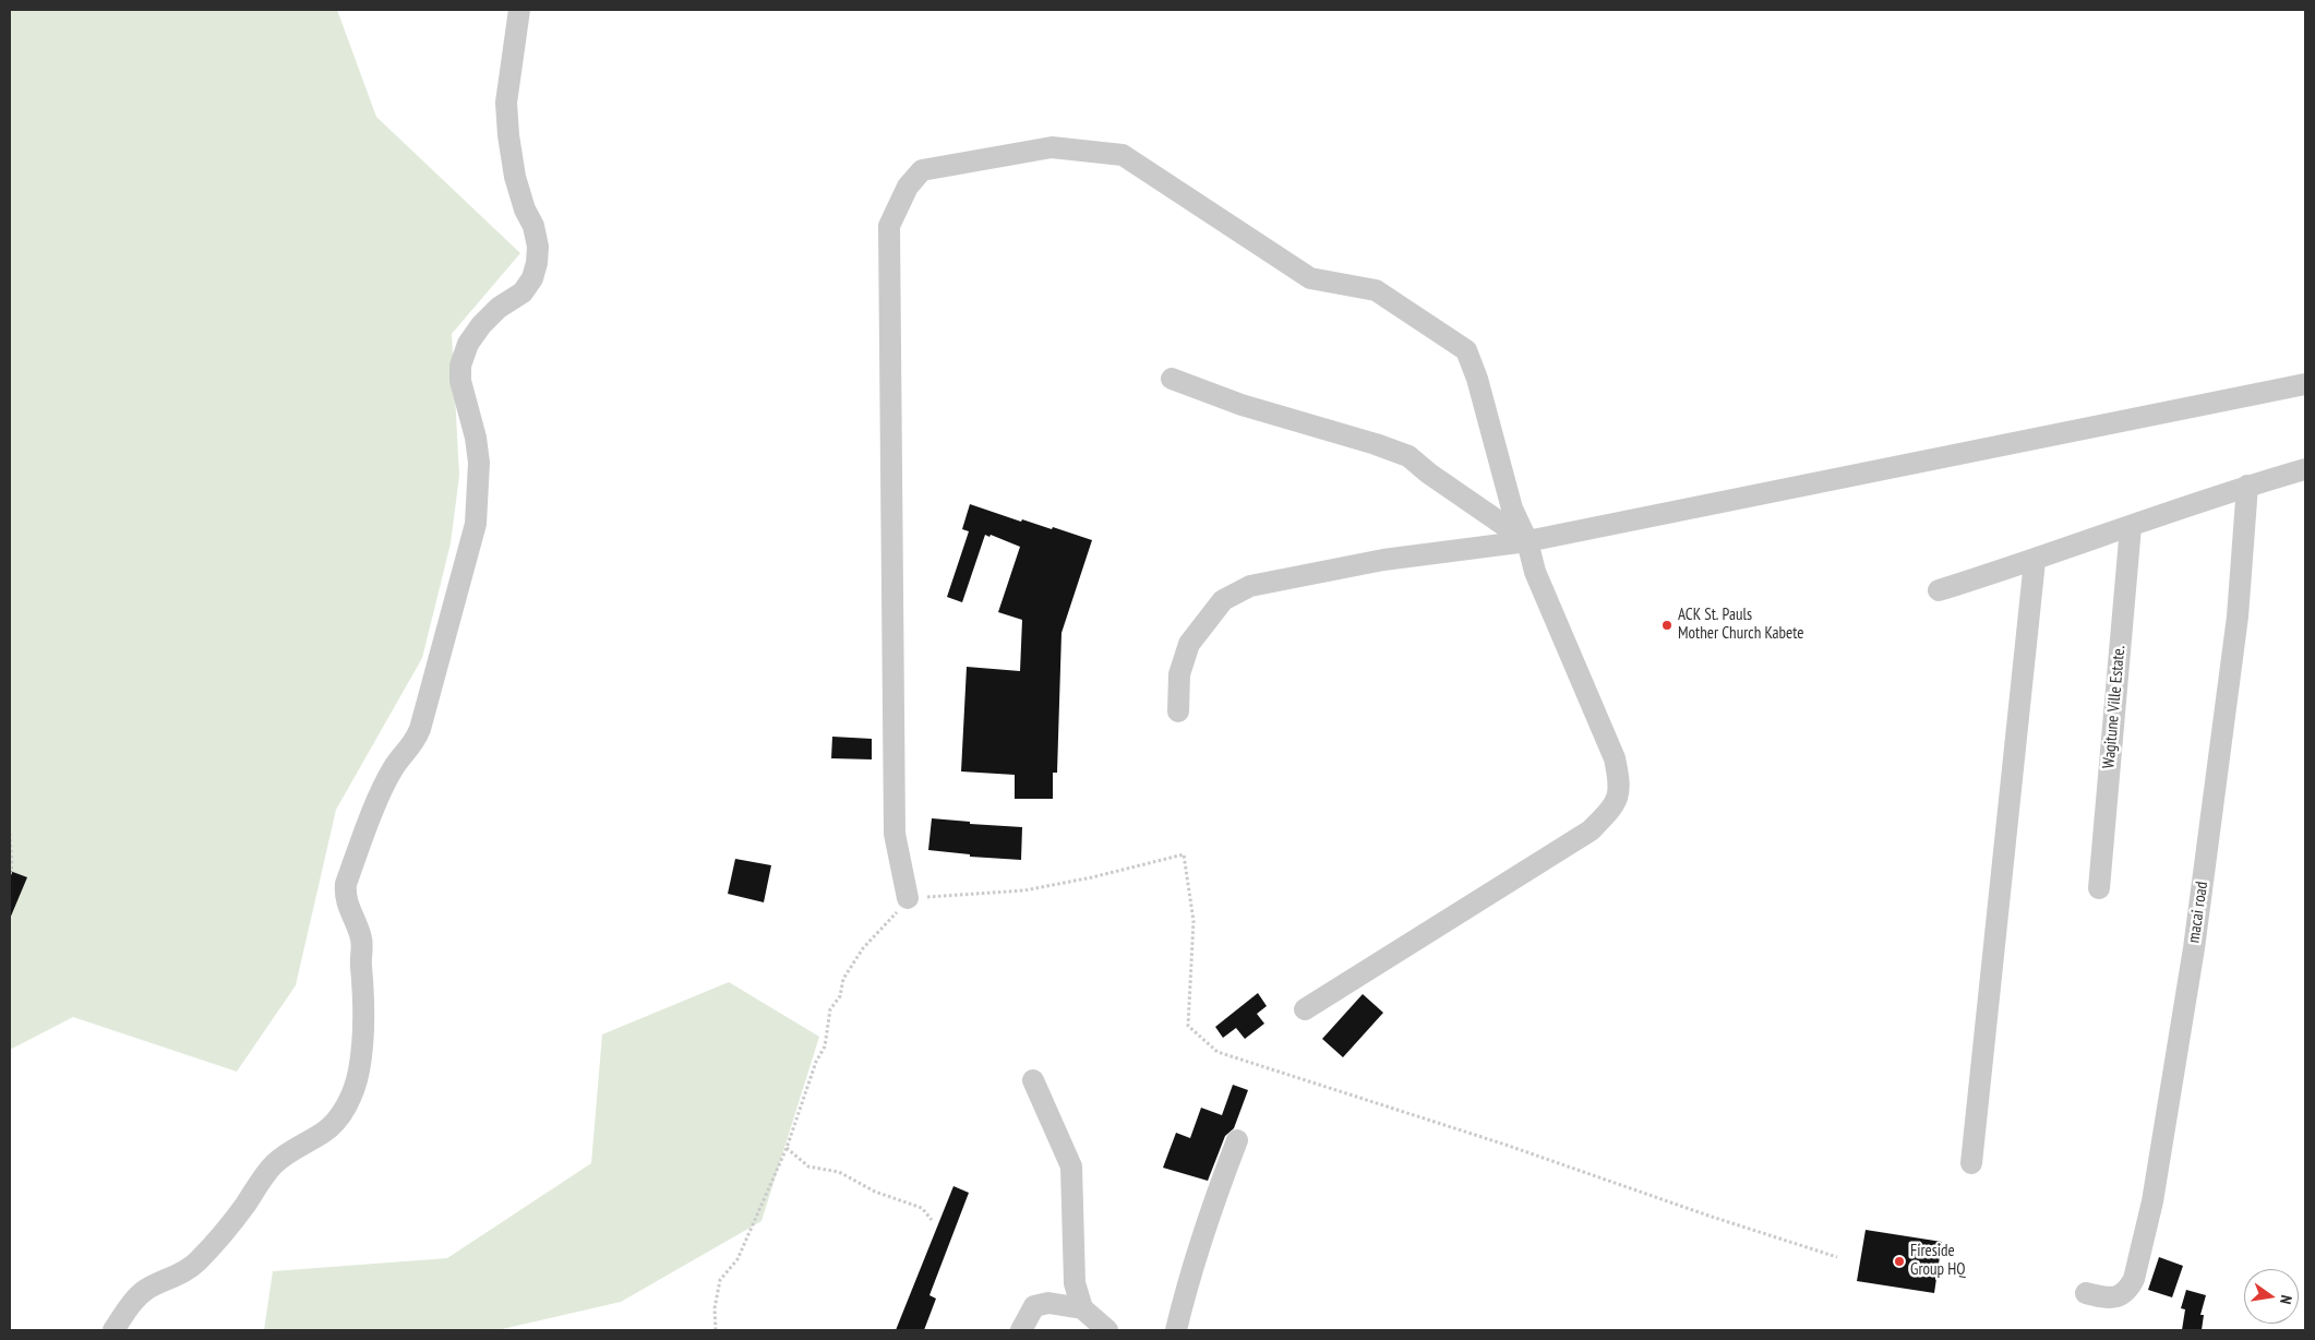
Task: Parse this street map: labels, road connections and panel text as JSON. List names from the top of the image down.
{
  "streets": {
    "street": ["Wagitune Ville Estate.", "macai road"]
  },
  "places": ["ACK St. Pauls Mother Church Kabete", "Fireside Group HQ"],
  "north": "right"
}
